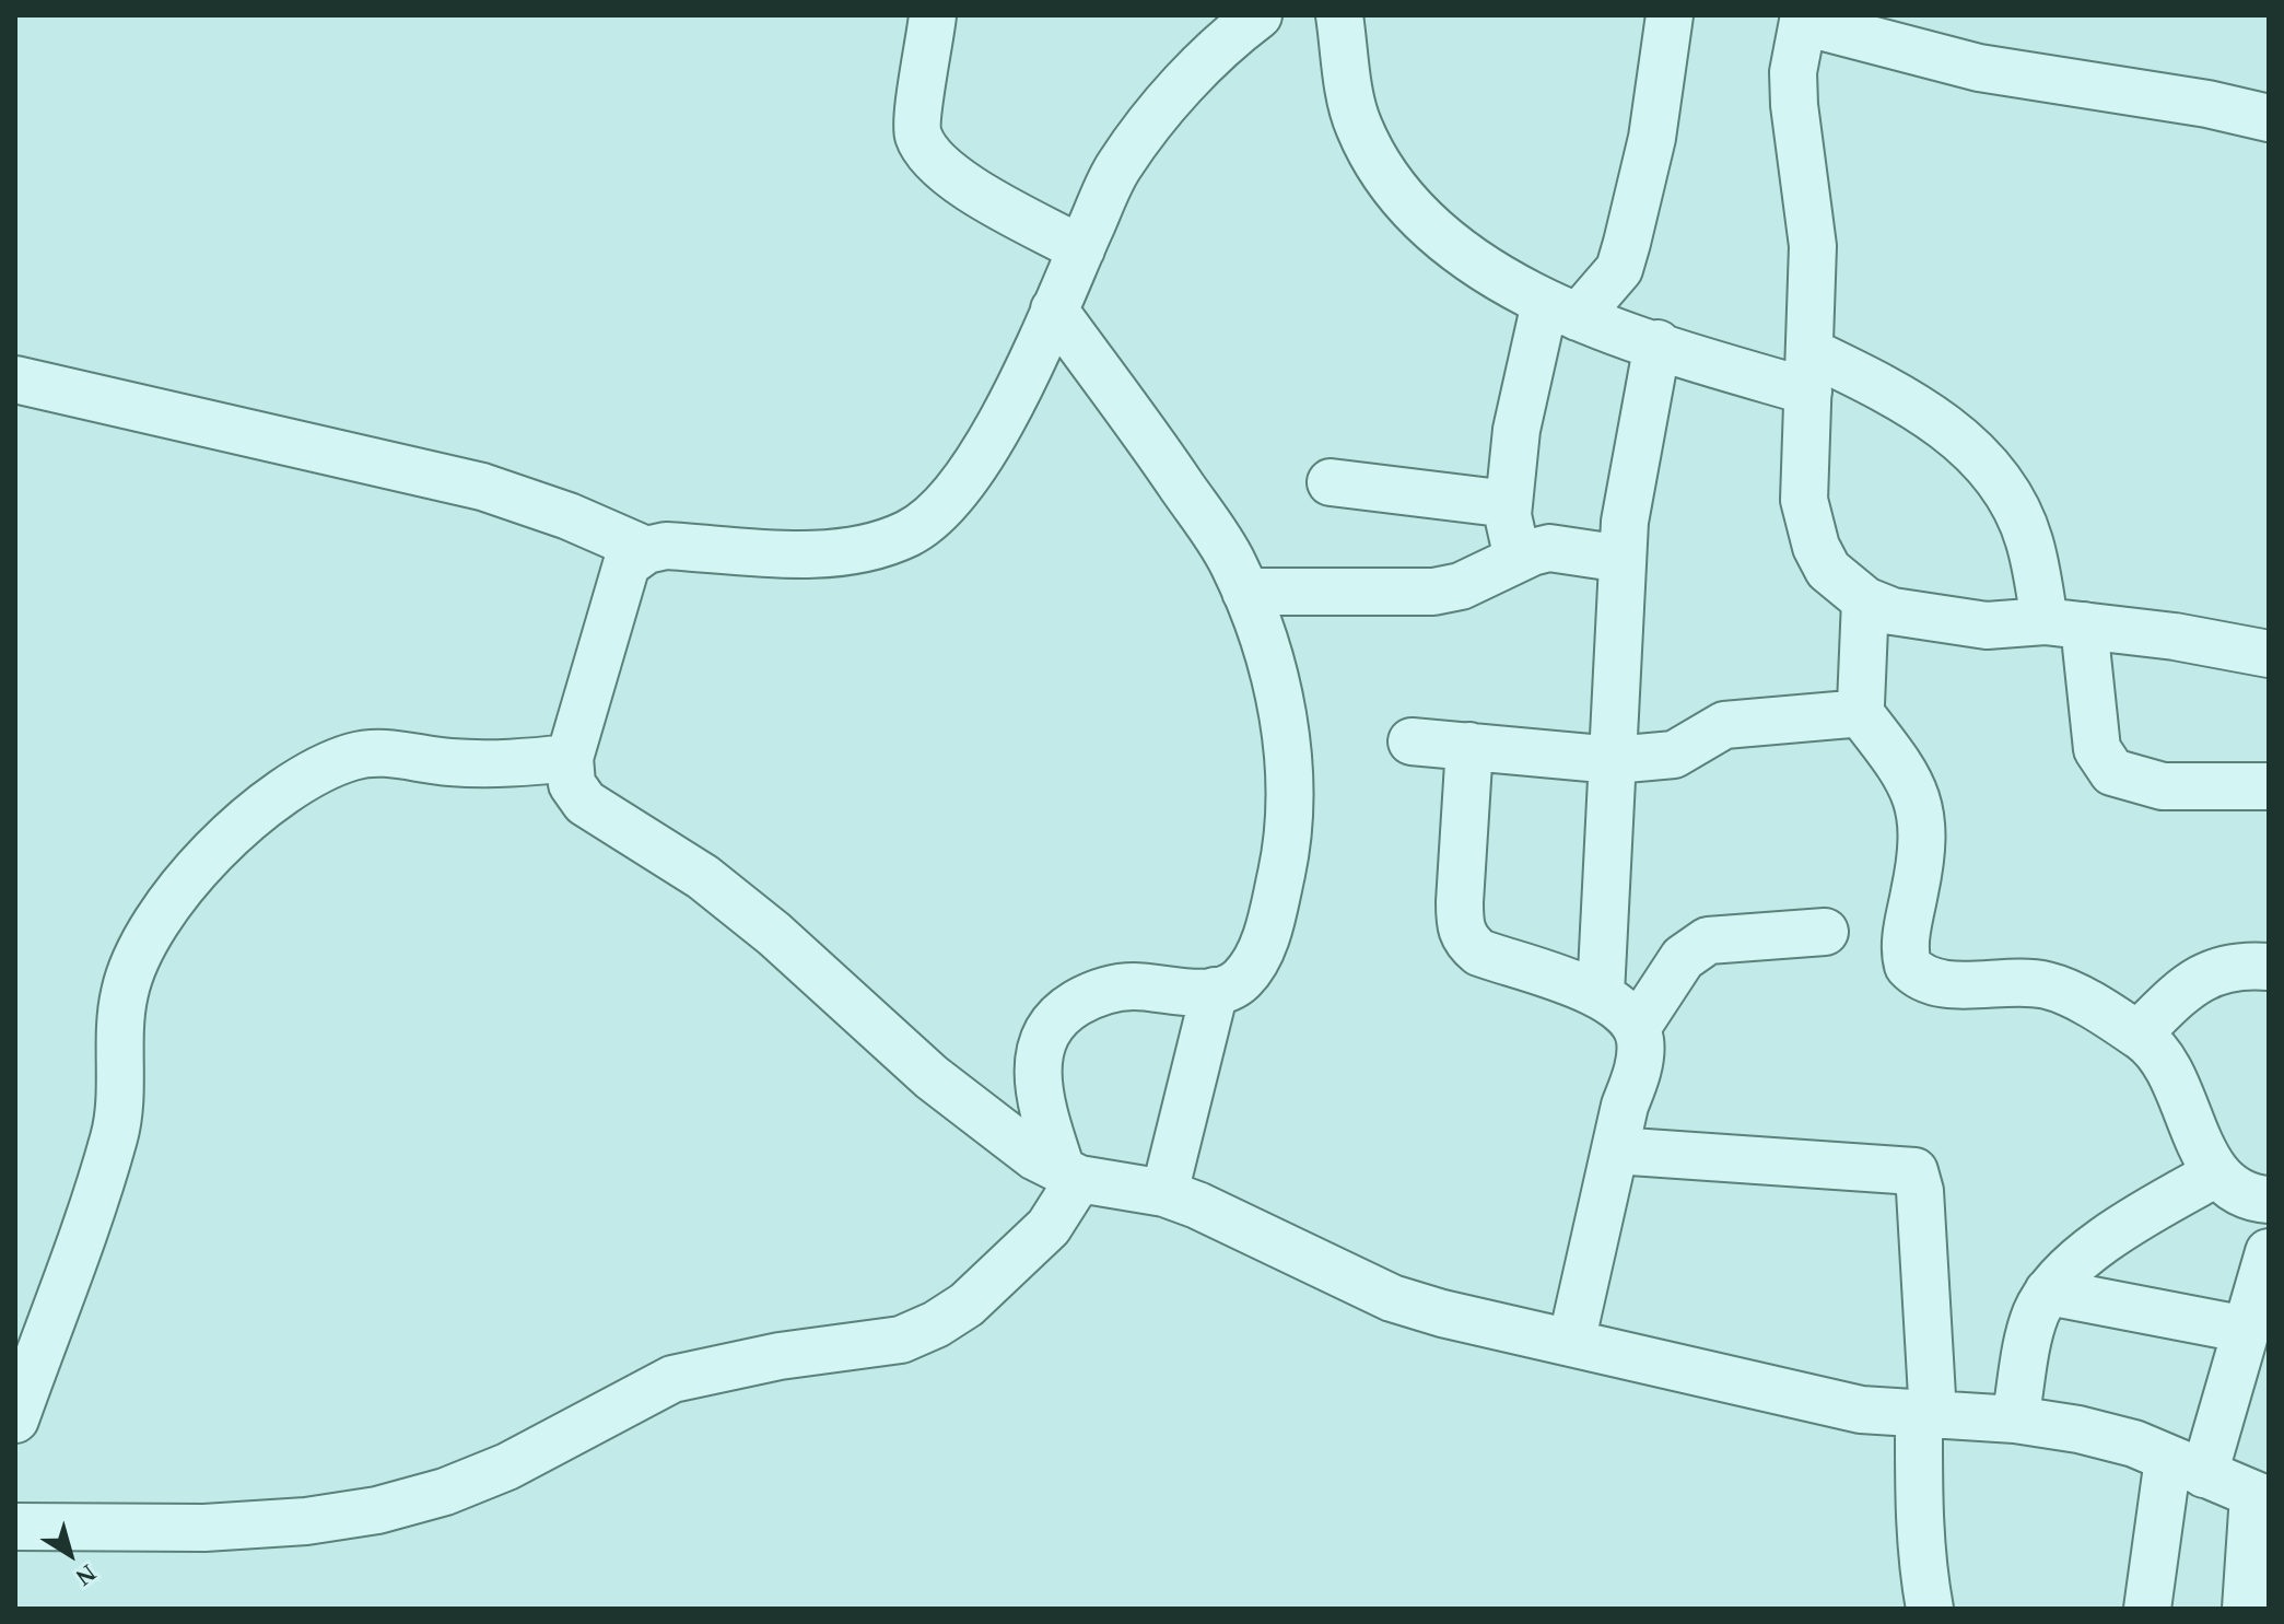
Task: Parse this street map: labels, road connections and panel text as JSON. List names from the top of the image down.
{
  "north": "bottom right"
}
